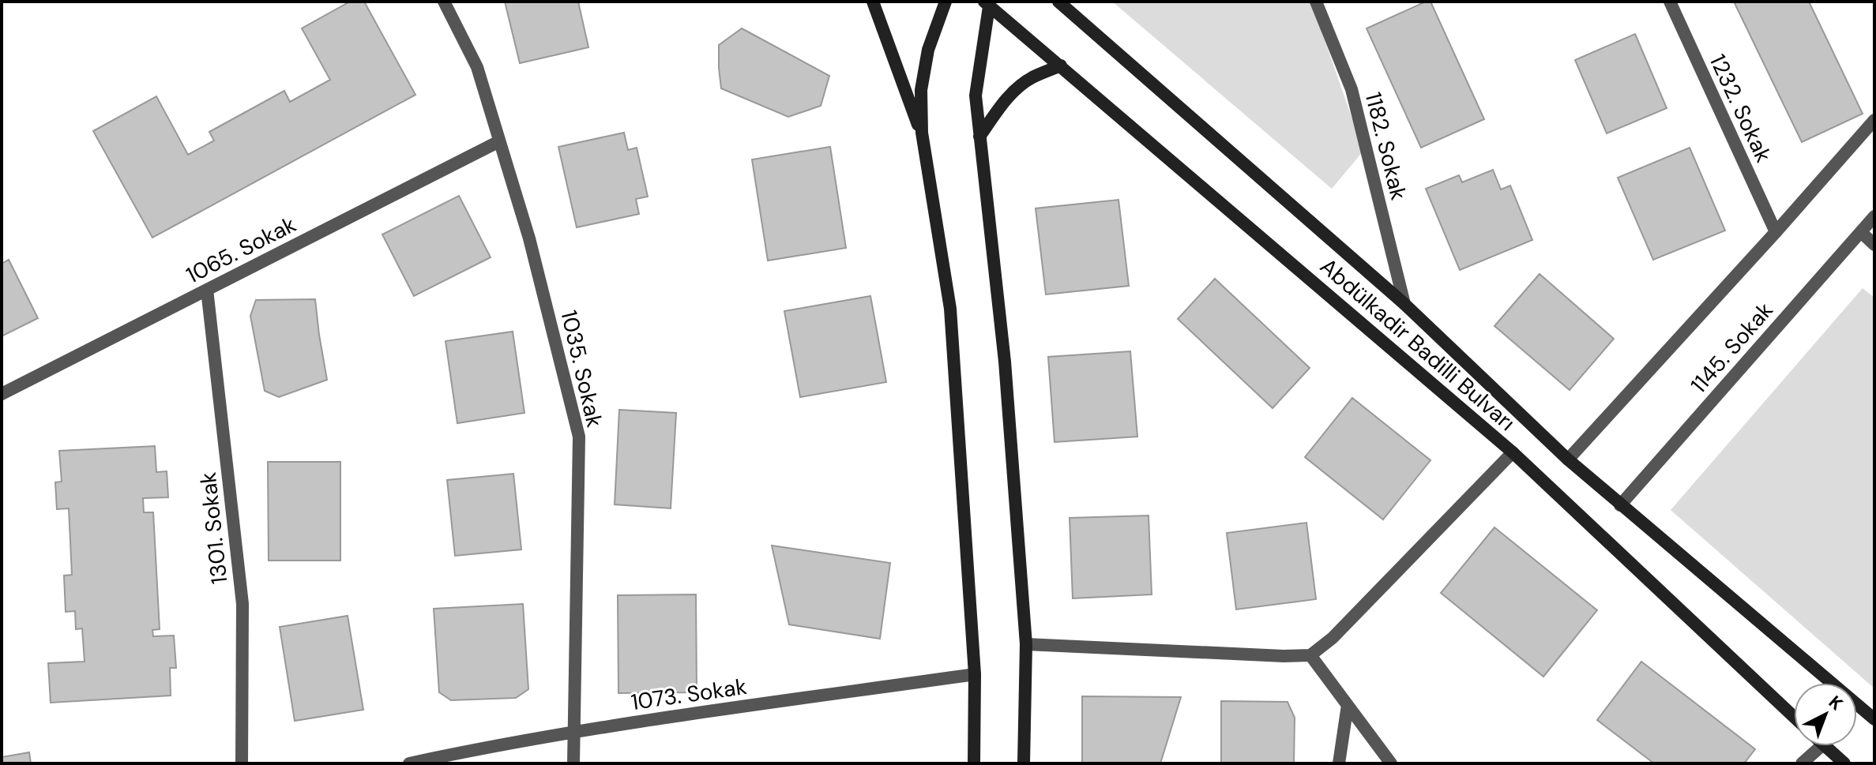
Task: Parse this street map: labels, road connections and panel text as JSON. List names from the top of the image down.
{
  "streets": {
    "main road": ["Abdülkadir Badilli Bulvarı"],
    "street": [
      "1232. Sokak",
      "1182. Sokak",
      "1065. Sokak",
      "1145. Sokak",
      "1035. Sokak",
      "1301. Sokak",
      "1073. Sokak"
    ]
  },
  "crossings": [
    ["1182. Sokak", "Abdülkadir Badilli Bulvarı"],
    ["1065. Sokak", "1035. Sokak"],
    ["1065. Sokak", "1301. Sokak"],
    ["Abdülkadir Badilli Bulvarı", "1145. Sokak"],
    ["1035. Sokak", "1073. Sokak"]
  ],
  "north": "top right"
}
